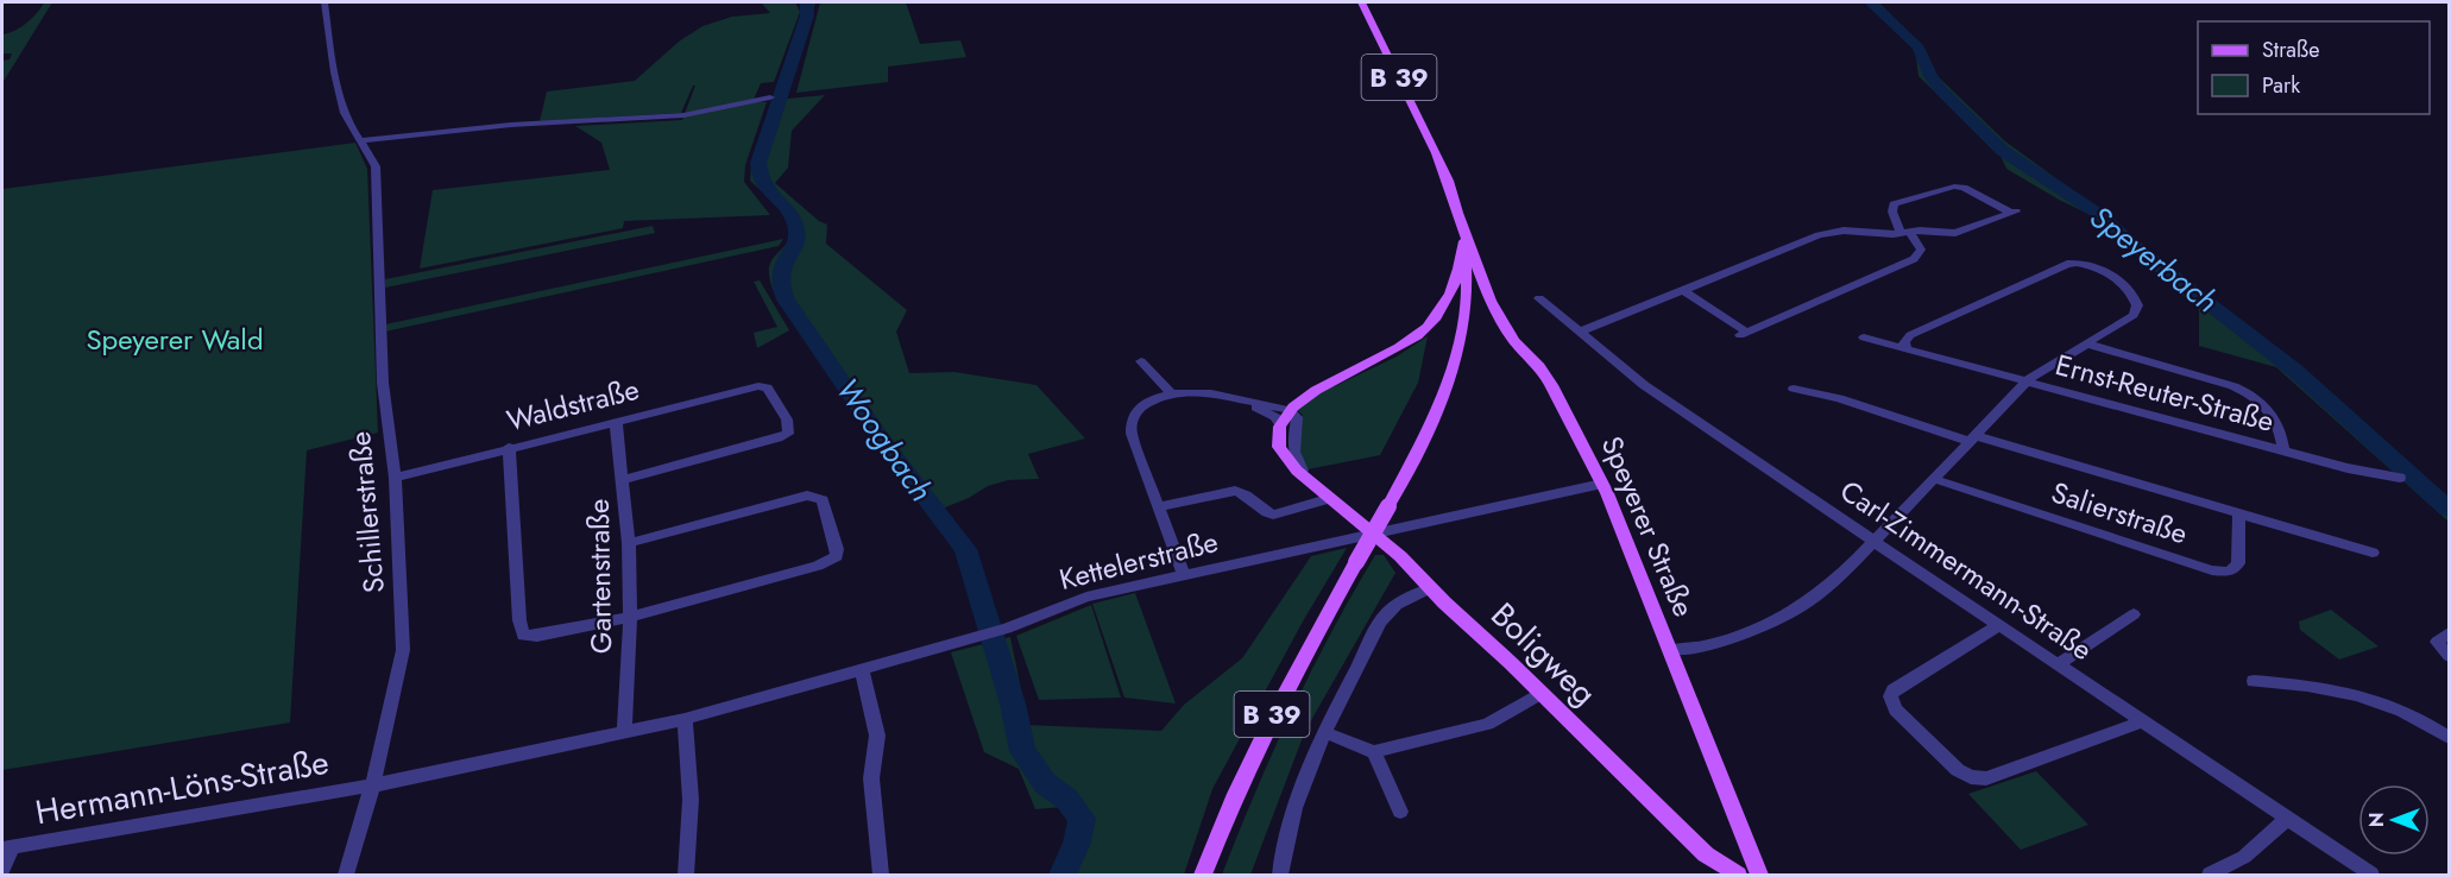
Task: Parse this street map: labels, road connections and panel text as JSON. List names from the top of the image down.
{
  "streets": {
    "main road": ["B 39", "Speyerer Straße", "Boligweg"],
    "street": [
      "Ernst-Reuter-Straße",
      "Waldstraße",
      "Schillerstraße",
      "Salierstraße",
      "Kettelerstraße",
      "Carl-Zimmermann-Straße",
      "Gartenstraße",
      "Hermann-Löns-Straße"
    ]
  },
  "crossings": [
    ["B 39", "Speyerer Straße"],
    ["Ernst-Reuter-Straße", "Salierstraße"],
    ["Ernst-Reuter-Straße", "Speyerer Straße"],
    ["Ernst-Reuter-Straße", "Carl-Zimmermann-Straße"],
    ["Waldstraße", "Schillerstraße"],
    ["Waldstraße", "Gartenstraße"],
    ["Schillerstraße", "Hermann-Löns-Straße"],
    ["Speyerer Straße", "Kettelerstraße"],
    ["Kettelerstraße", "Gartenstraße"],
    ["Kettelerstraße", "Boligweg"],
    ["Kettelerstraße", "Hermann-Löns-Straße"],
    ["Gartenstraße", "Hermann-Löns-Straße"]
  ],
  "water": ["Speyerbach", "Woogbach"],
  "parks": ["Speyerer Wald"],
  "legend": ["Straße", "Park"],
  "north": "left"
}
